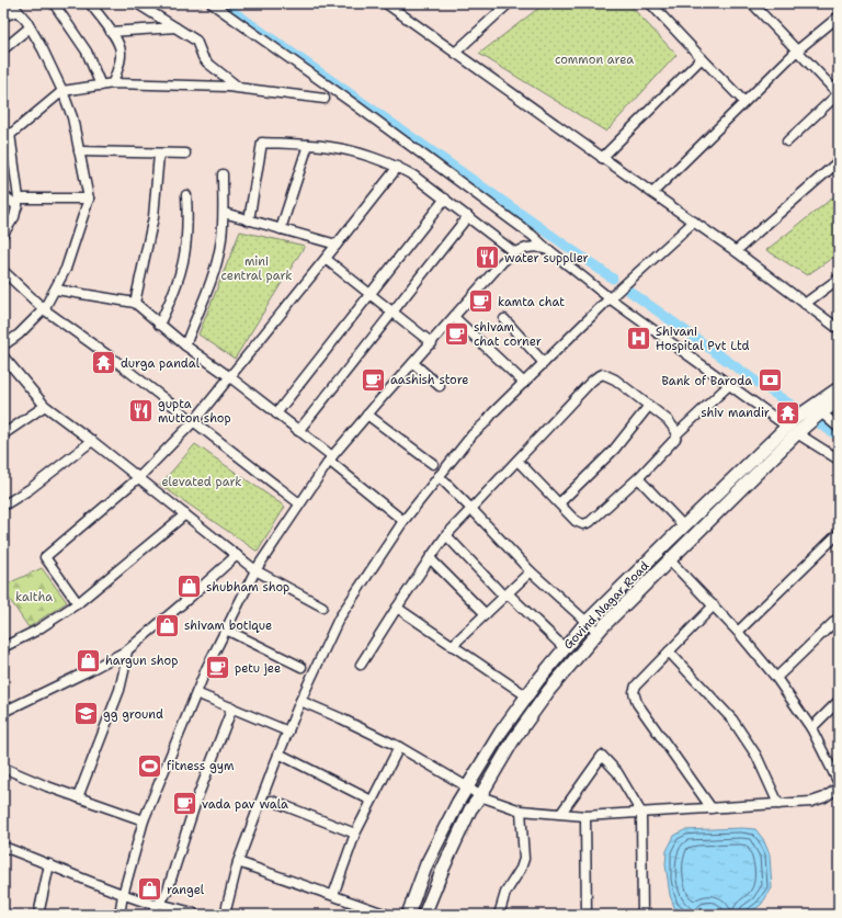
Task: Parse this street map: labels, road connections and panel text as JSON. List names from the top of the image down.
{
  "streets": {
    "main road": ["Govind Nagar Road"]
  },
  "parks": [
    "common area",
    "mini central park",
    "elevated park",
    "kaitha"
  ],
  "places": {
    "restaurant": ["water supplier", "gupta mutton shop"],
    "cafe": [
      "kamta chat",
      "shivam chat corner",
      "aashish store",
      "petu jee",
      "vada pav wala"
    ],
    "hospital": ["Shivani Hospital Pvt Ltd"],
    "temple": ["durga pandal", "shiv mandir"],
    "bank": ["Bank of Baroda"],
    "shop": [
      "shubham shop",
      "shivam botique",
      "hargun shop",
      "rangel"
    ],
    "school or university": ["gg ground"],
    "sports": ["fitness gym"]
  }
}
